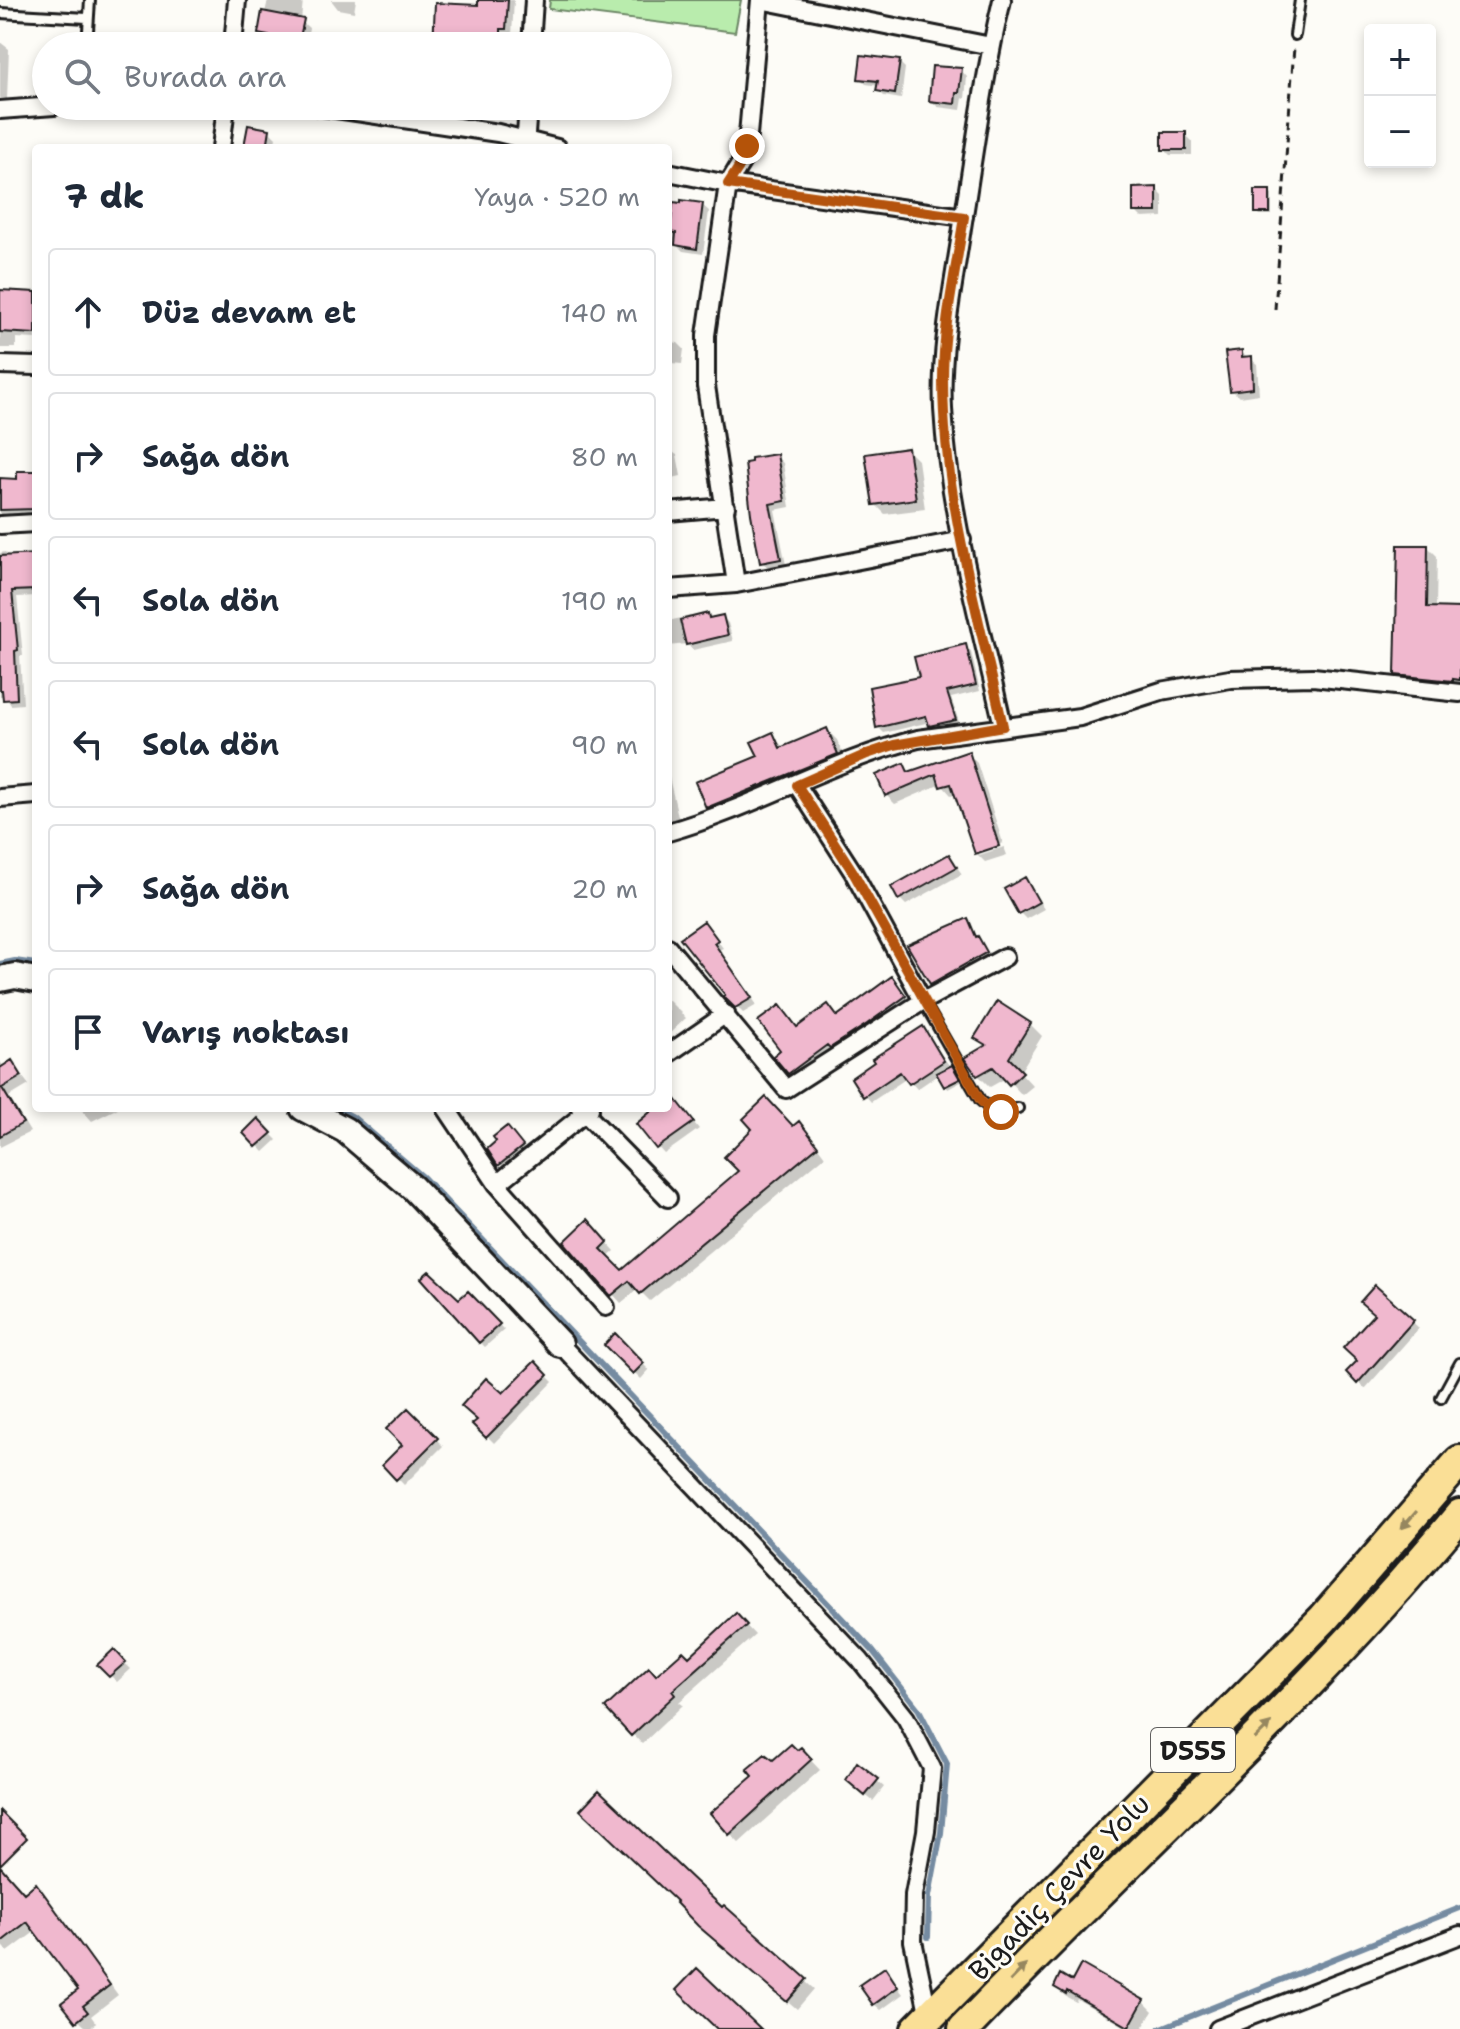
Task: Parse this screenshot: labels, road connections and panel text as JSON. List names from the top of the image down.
{
  "streets": {
    "highway": ["D555", "Bigadiç Çevre Yolu"]
  },
  "page": {
    "map_buttons": ["+", "−"],
    "search": "Burada ara",
    "heading": ["7 dk", "Yaya · 520 m"],
    "list": [
      ["Düz devam et", "140 m"],
      ["Sağa dön", "80 m"],
      ["Sola dön", "190 m"],
      ["Sola dön", "90 m"],
      ["Sağa dön", "20 m"],
      "Varış noktası"
    ]
  }
}
